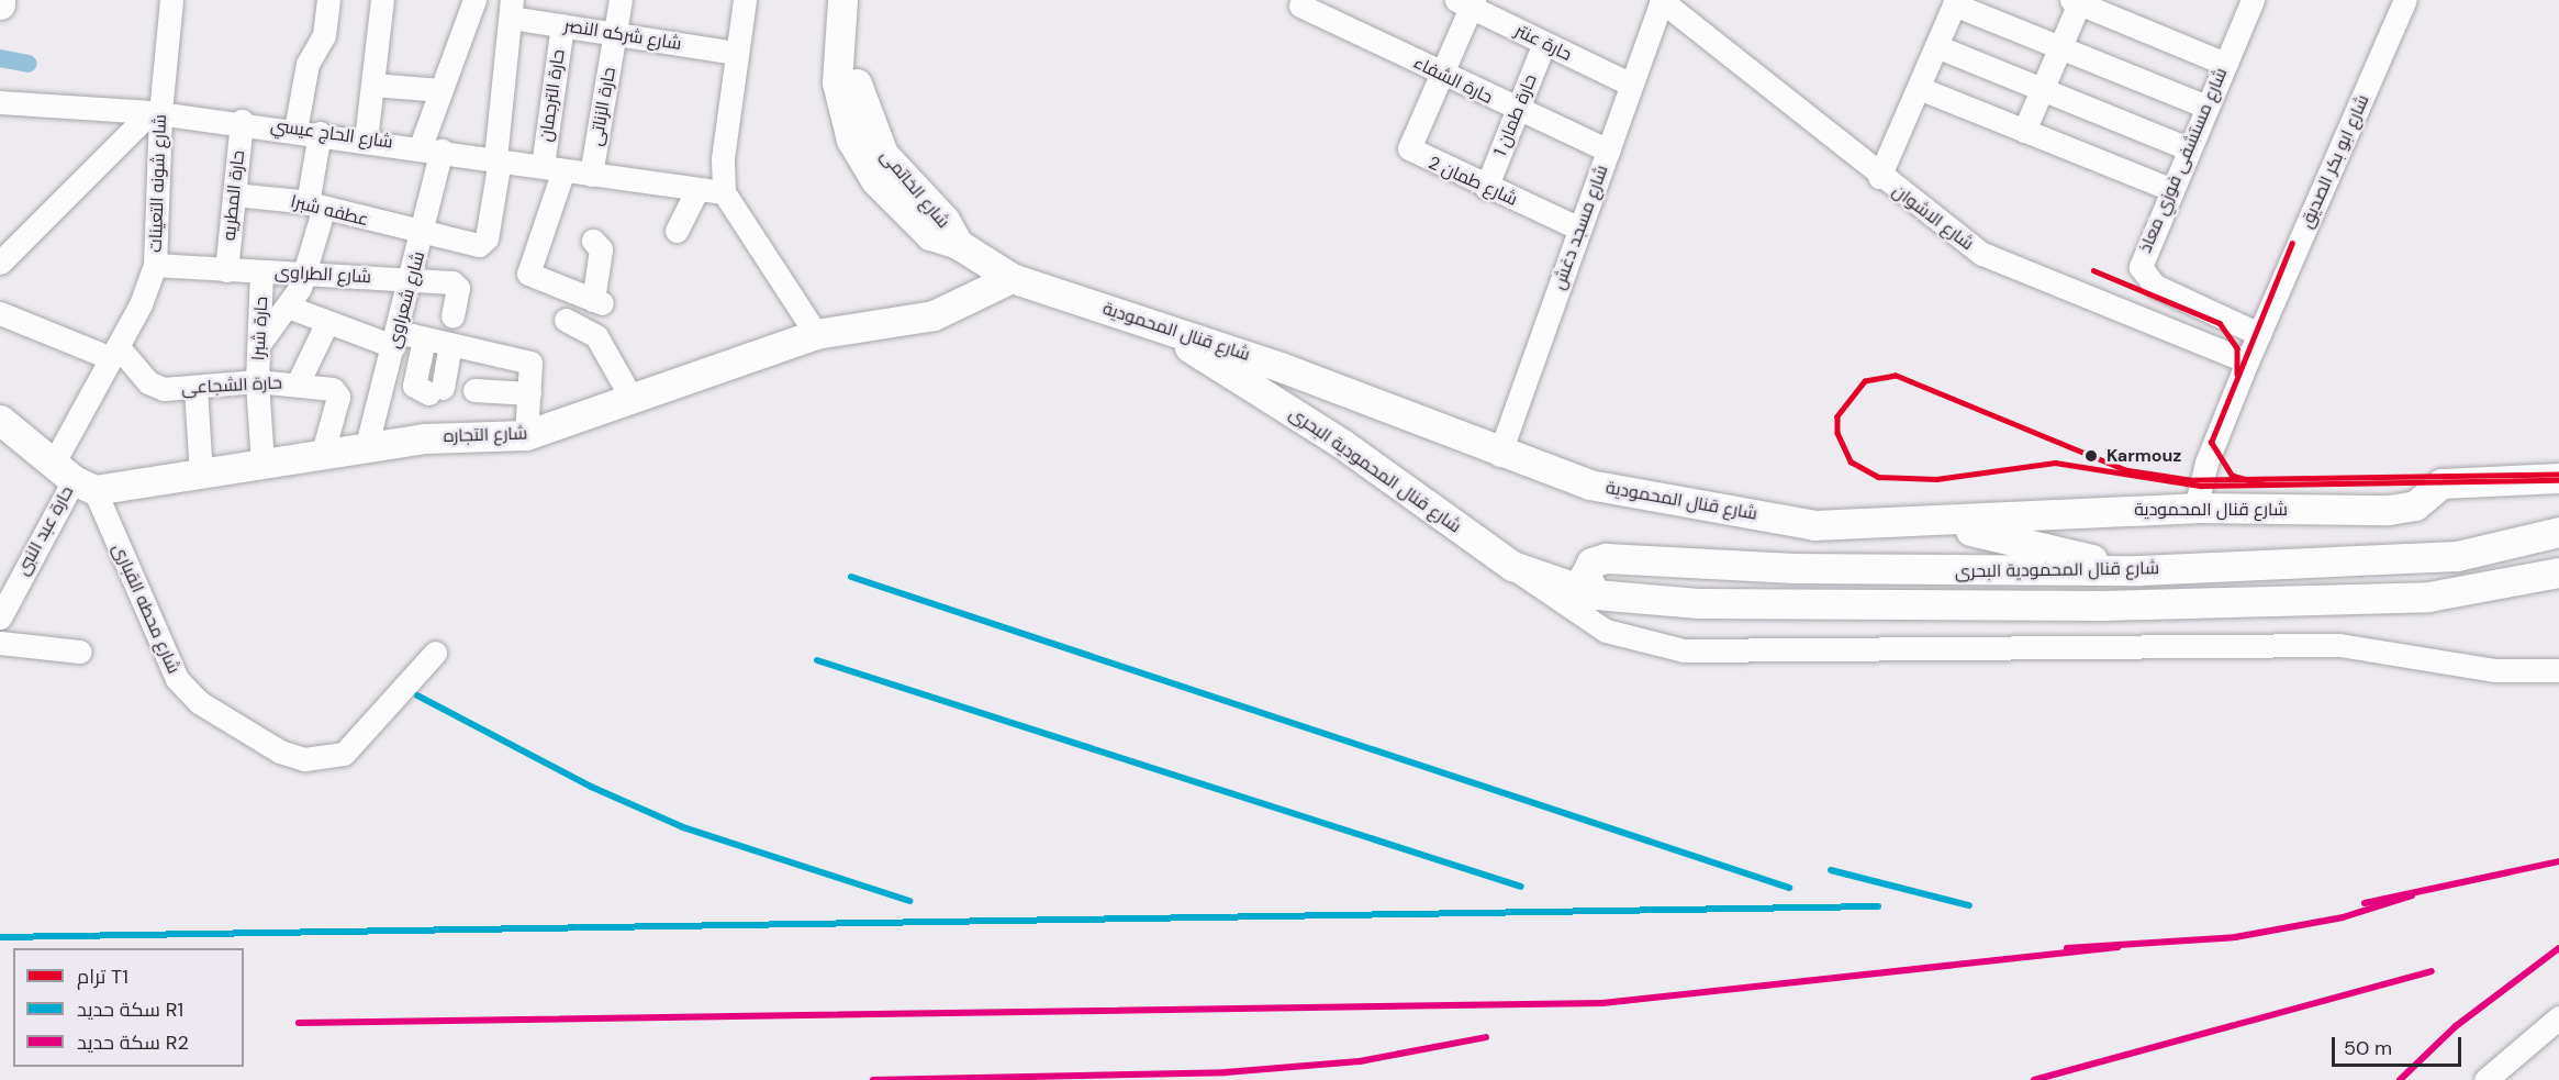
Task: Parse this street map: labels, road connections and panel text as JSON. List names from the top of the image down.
{
  "streets": {
    "main road": [
      "شارع الخاتمى",
      "شارع قنال المحمودية",
      "شارع التجاره",
      "شارع قنال المحمودية البحرى"
    ],
    "street": [
      "شارع شركه النصر",
      "حارة عنتر",
      "حارة الشفاء",
      "حارة الترجمان",
      "حارة الزناتى",
      "حارة طمان 1",
      "شارع الحاج عيسي",
      "شارع مستشفى فوزي معاذ",
      "شارع ابو بكر الصديق",
      "شارع طمان 2",
      "شارع شونه التعينات",
      "حارة المطريه",
      "عطفه شبرا",
      "شارع الاشوان",
      "شارع مسجد دغش",
      "شارع الطراوى",
      "شارع شعراوى",
      "حارة شبرا",
      "حارة الشجاعى",
      "حارة عبد النبى",
      "شارع محطه القبارى"
    ]
  },
  "crossings": [
    ["شارع شركه النصر", "حارة الترجمان"],
    ["شارع شركه النصر", "حارة الزناتى"],
    ["حارة عنتر", "حارة طمان 1"],
    ["حارة عنتر", "شارع طمان 2"],
    ["حارة عنتر", "شارع مسجد دغش"],
    ["حارة الشفاء", "حارة طمان 1"],
    ["حارة الشفاء", "شارع طمان 2"],
    ["حارة الشفاء", "شارع مسجد دغش"],
    ["حارة الترجمان", "شارع الحاج عيسي"],
    ["حارة الزناتى", "شارع الحاج عيسي"],
    ["حارة طمان 1", "شارع طمان 2"],
    ["شارع الحاج عيسي", "شارع شونه التعينات"],
    ["شارع الحاج عيسي", "حارة المطريه"],
    ["شارع الحاج عيسي", "عطفه شبرا"],
    ["شارع الحاج عيسي", "شارع شعراوى"],
    ["شارع ابو بكر الصديق", "شارع الاشوان"],
    ["شارع ابو بكر الصديق", "شارع قنال المحمودية"],
    ["شارع طمان 2", "شارع مسجد دغش"],
    ["شارع شونه التعينات", "شارع الطراوى"],
    ["شارع شونه التعينات", "حارة الشجاعى"],
    ["شارع شونه التعينات", "شارع التجاره"],
    ["شارع شونه التعينات", "حارة عبد النبى"],
    ["شارع شونه التعينات", "شارع محطه القبارى"],
    ["شارع الخاتمى", "شارع قنال المحمودية"],
    ["حارة المطريه", "عطفه شبرا"],
    ["حارة المطريه", "شارع الطراوى"],
    ["عطفه شبرا", "شارع شعراوى"],
    ["شارع الاشوان", "شارع مسجد دغش"],
    ["شارع مسجد دغش", "شارع قنال المحمودية"],
    ["شارع الطراوى", "شارع شعراوى"],
    ["شارع الطراوى", "حارة شبرا"],
    ["شارع شعراوى", "شارع التجاره"],
    ["حارة شبرا", "حارة الشجاعى"],
    ["حارة شبرا", "شارع التجاره"],
    ["شارع قنال المحمودية", "شارع التجاره"],
    ["شارع قنال المحمودية", "شارع قنال المحمودية البحرى"],
    ["حارة الشجاعى", "شارع التجاره"],
    ["شارع التجاره", "حارة عبد النبى"],
    ["شارع التجاره", "شارع محطه القبارى"],
    ["حارة عبد النبى", "شارع محطه القبارى"]
  ],
  "places": ["Karmouz"],
  "lines": ["tram line T1", "rail line R1", "rail line R2"],
  "legend": ["ترام T1", "سكة حديد R1", "سكة حديد R2"],
  "scale_bar": "50 m"
}
